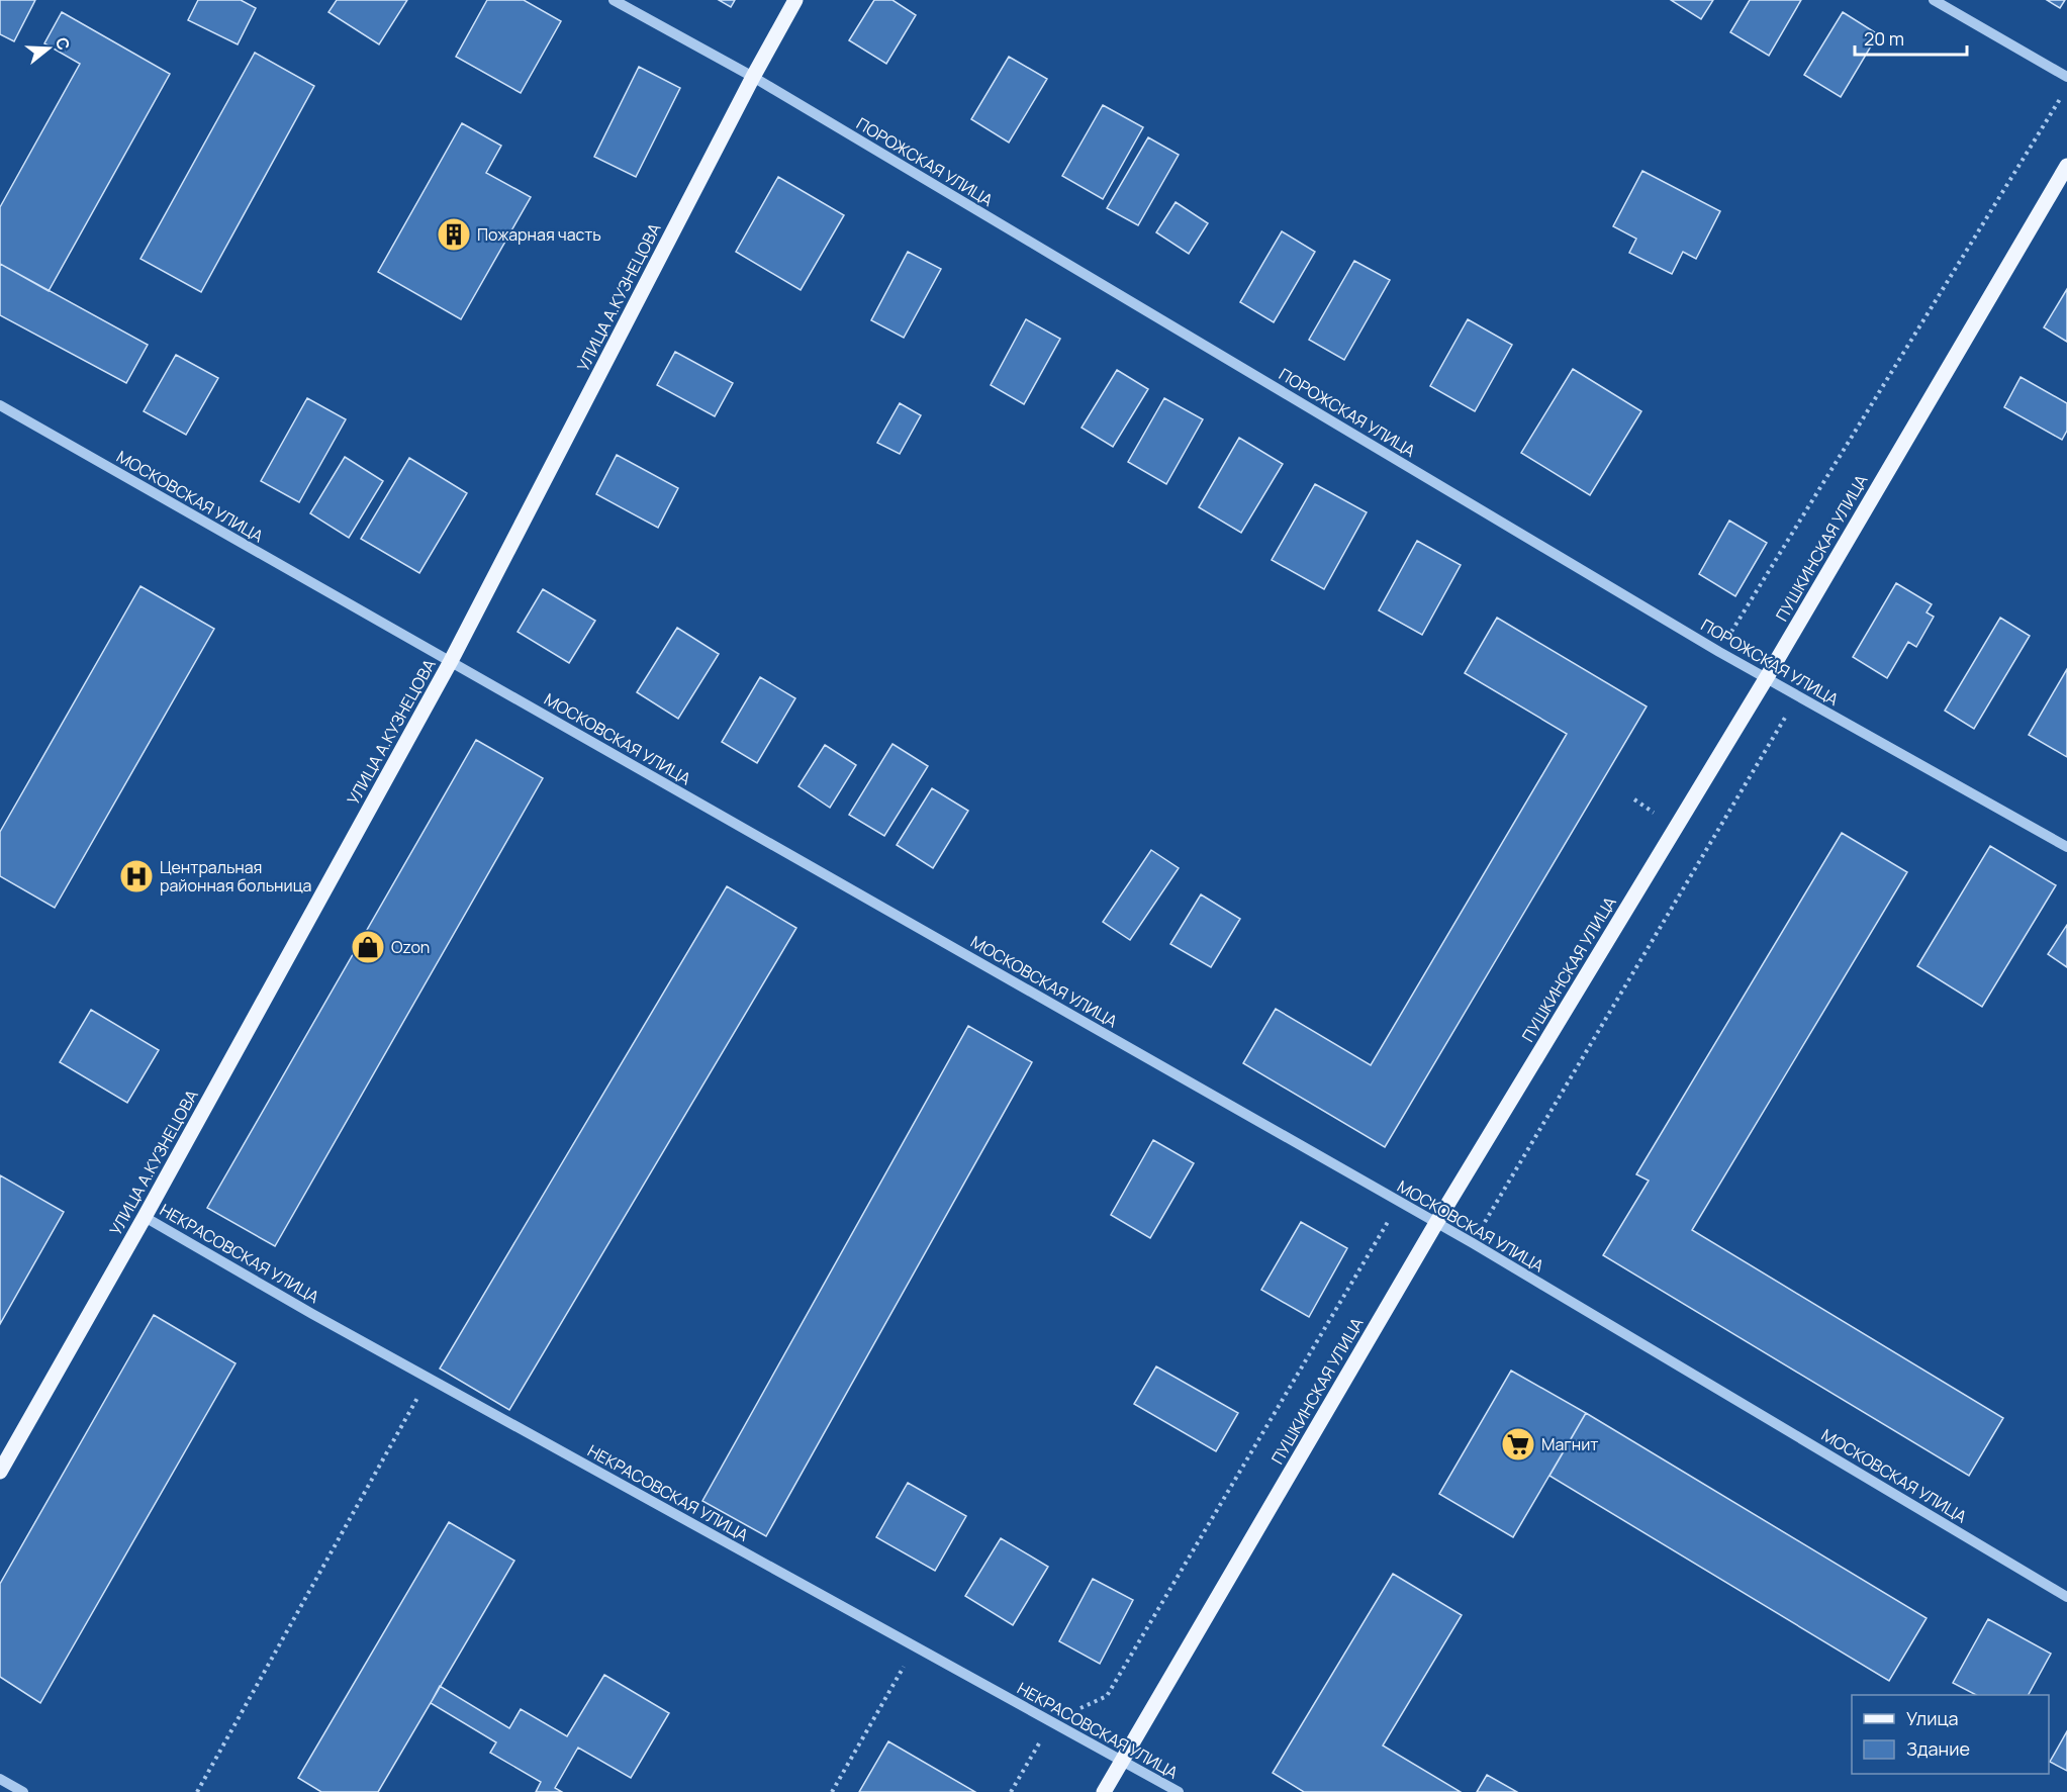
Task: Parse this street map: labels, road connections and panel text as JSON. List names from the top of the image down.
{
  "streets": {
    "main road": ["УЛИЦА А.КУЗНЕЦОВА", "ПУШКИНСКАЯ УЛИЦА"],
    "street": ["ПОРОЖСКАЯ УЛИЦА", "МОСКОВСКАЯ УЛИЦА", "НЕКРАСОВСКАЯ УЛИЦА"]
  },
  "crossings": [
    ["ПОРОЖСКАЯ УЛИЦА", "УЛИЦА А.КУЗНЕЦОВА"],
    ["ПОРОЖСКАЯ УЛИЦА", "ПУШКИНСКАЯ УЛИЦА"],
    ["УЛИЦА А.КУЗНЕЦОВА", "МОСКОВСКАЯ УЛИЦА"],
    ["УЛИЦА А.КУЗНЕЦОВА", "НЕКРАСОВСКАЯ УЛИЦА"],
    ["МОСКОВСКАЯ УЛИЦА", "ПУШКИНСКАЯ УЛИЦА"],
    ["ПУШКИНСКАЯ УЛИЦА", "НЕКРАСОВСКАЯ УЛИЦА"]
  ],
  "places": {
    "building": ["Пожарная часть"],
    "hospital": ["Центральная районная больница"],
    "shop": ["Ozon"],
    "supermarket": ["Магнит"]
  },
  "legend": ["Улица", "Здание"],
  "scale_bar": "20 m",
  "north": "right"
}
